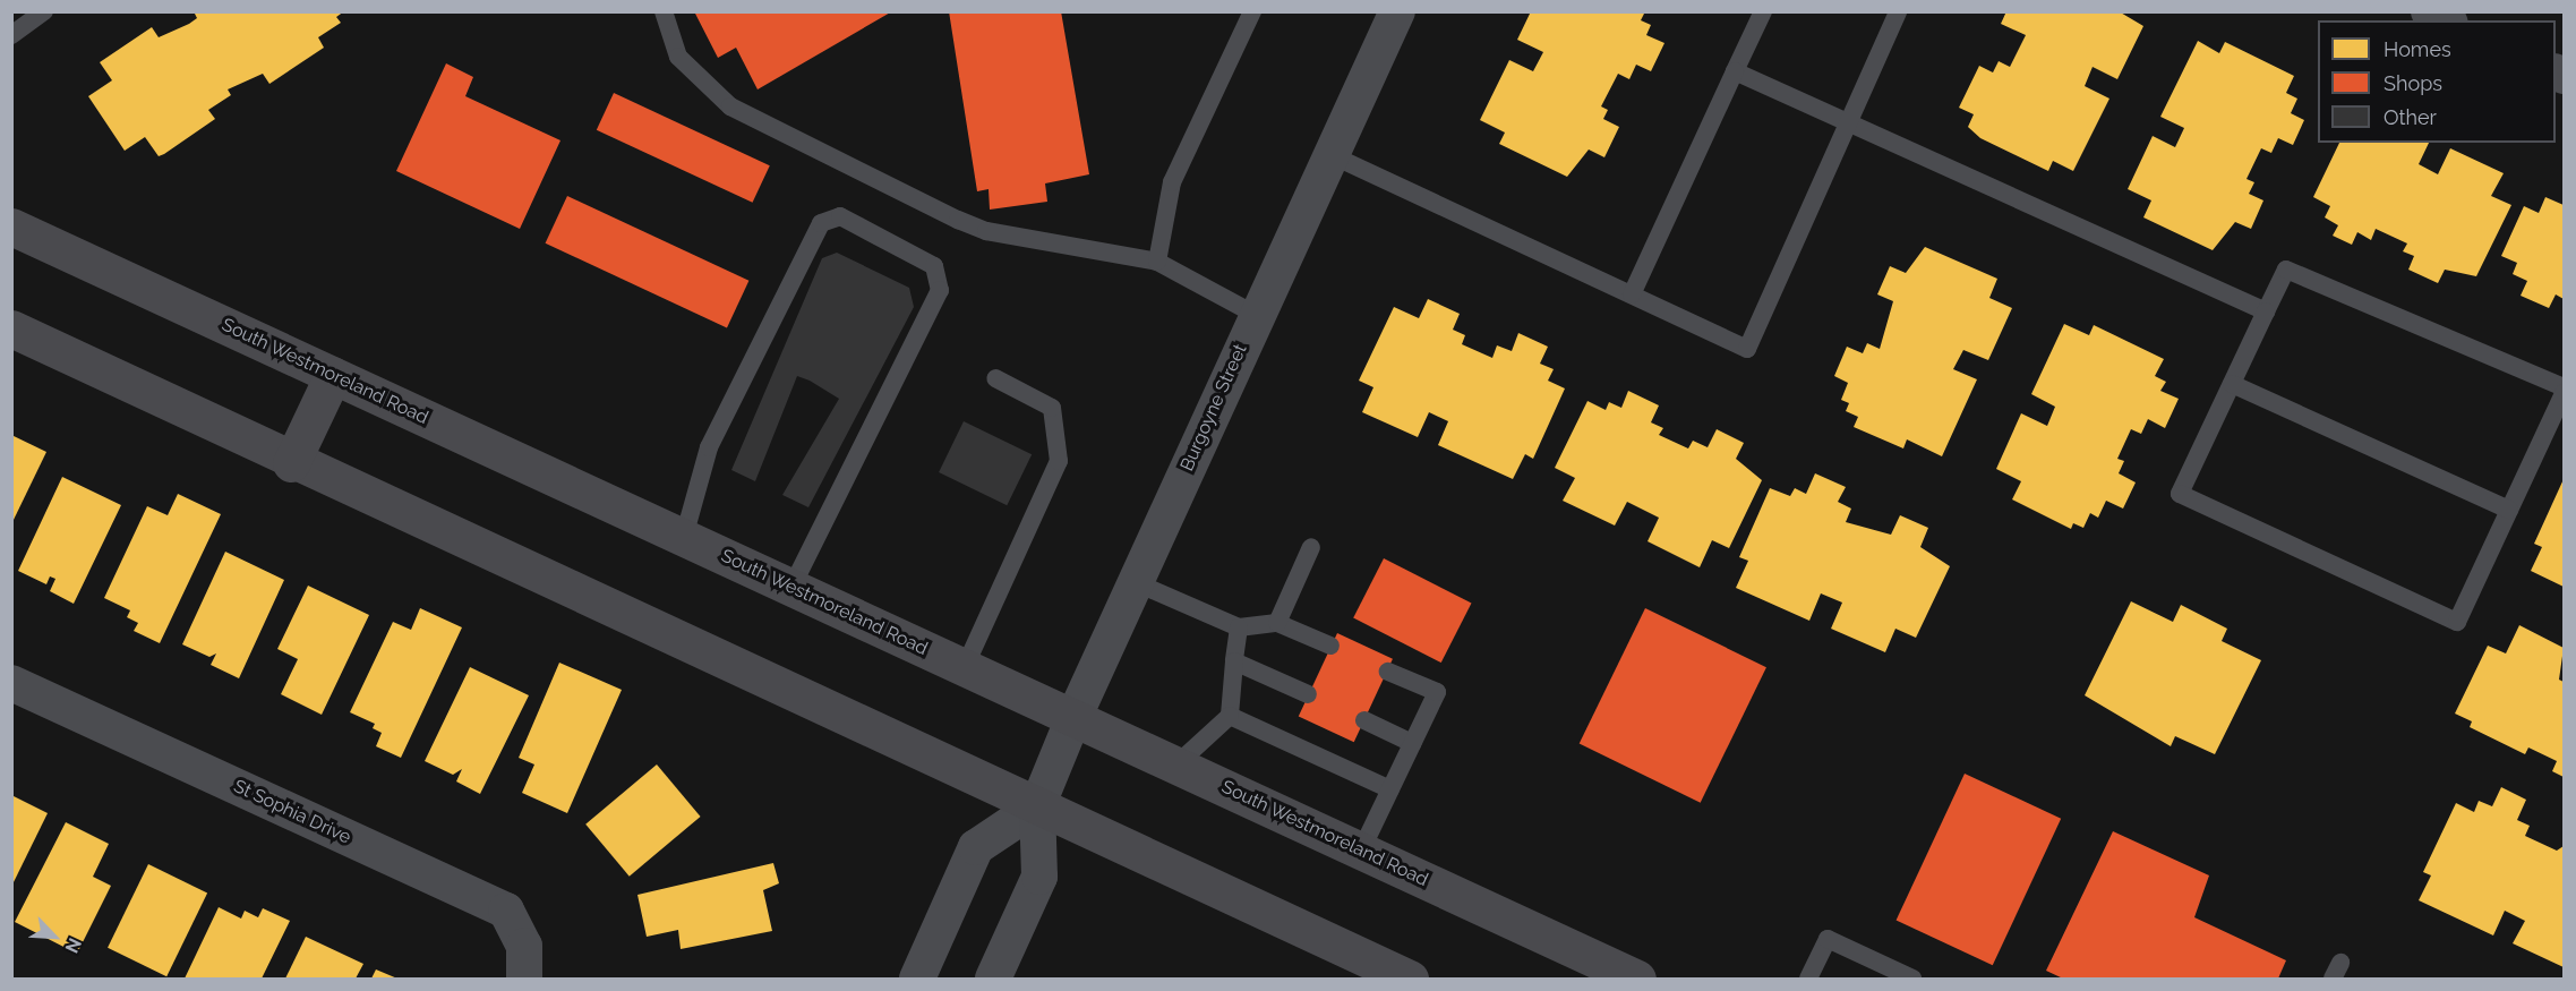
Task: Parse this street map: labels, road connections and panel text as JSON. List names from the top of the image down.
{
  "streets": {
    "main road": ["South Westmoreland Road"],
    "street": ["Burgoyne Street", "St Sophia Drive"]
  },
  "crossings": [
    ["South Westmoreland Road", "Burgoyne Street"]
  ],
  "legend": ["Homes", "Shops", "Other"],
  "north": "bottom right"
}
